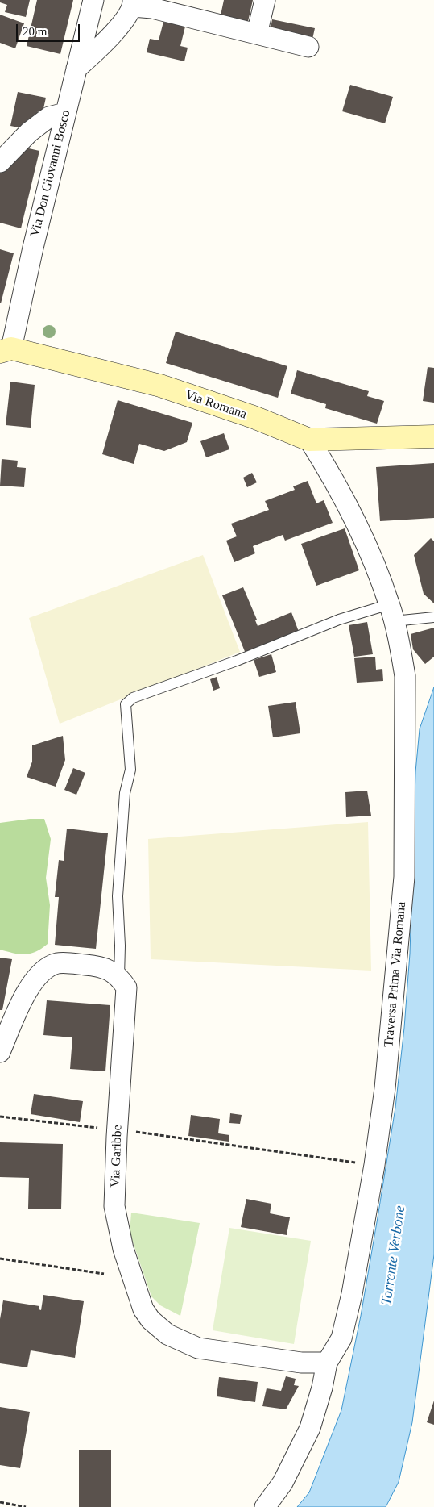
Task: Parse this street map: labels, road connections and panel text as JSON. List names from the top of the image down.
{
  "streets": {
    "street": [
      "Via Don Giovanni Bosco",
      "Via Romana",
      "Traversa Prima Via Romana",
      "Via Garibbe"
    ]
  },
  "crossings": [
    ["Via Don Giovanni Bosco", "Via Romana"],
    ["Via Romana", "Traversa Prima Via Romana"],
    ["Traversa Prima Via Romana", "Via Garibbe"]
  ],
  "water": ["Torrente Verbone"],
  "scale_bar": "20 m"
}
